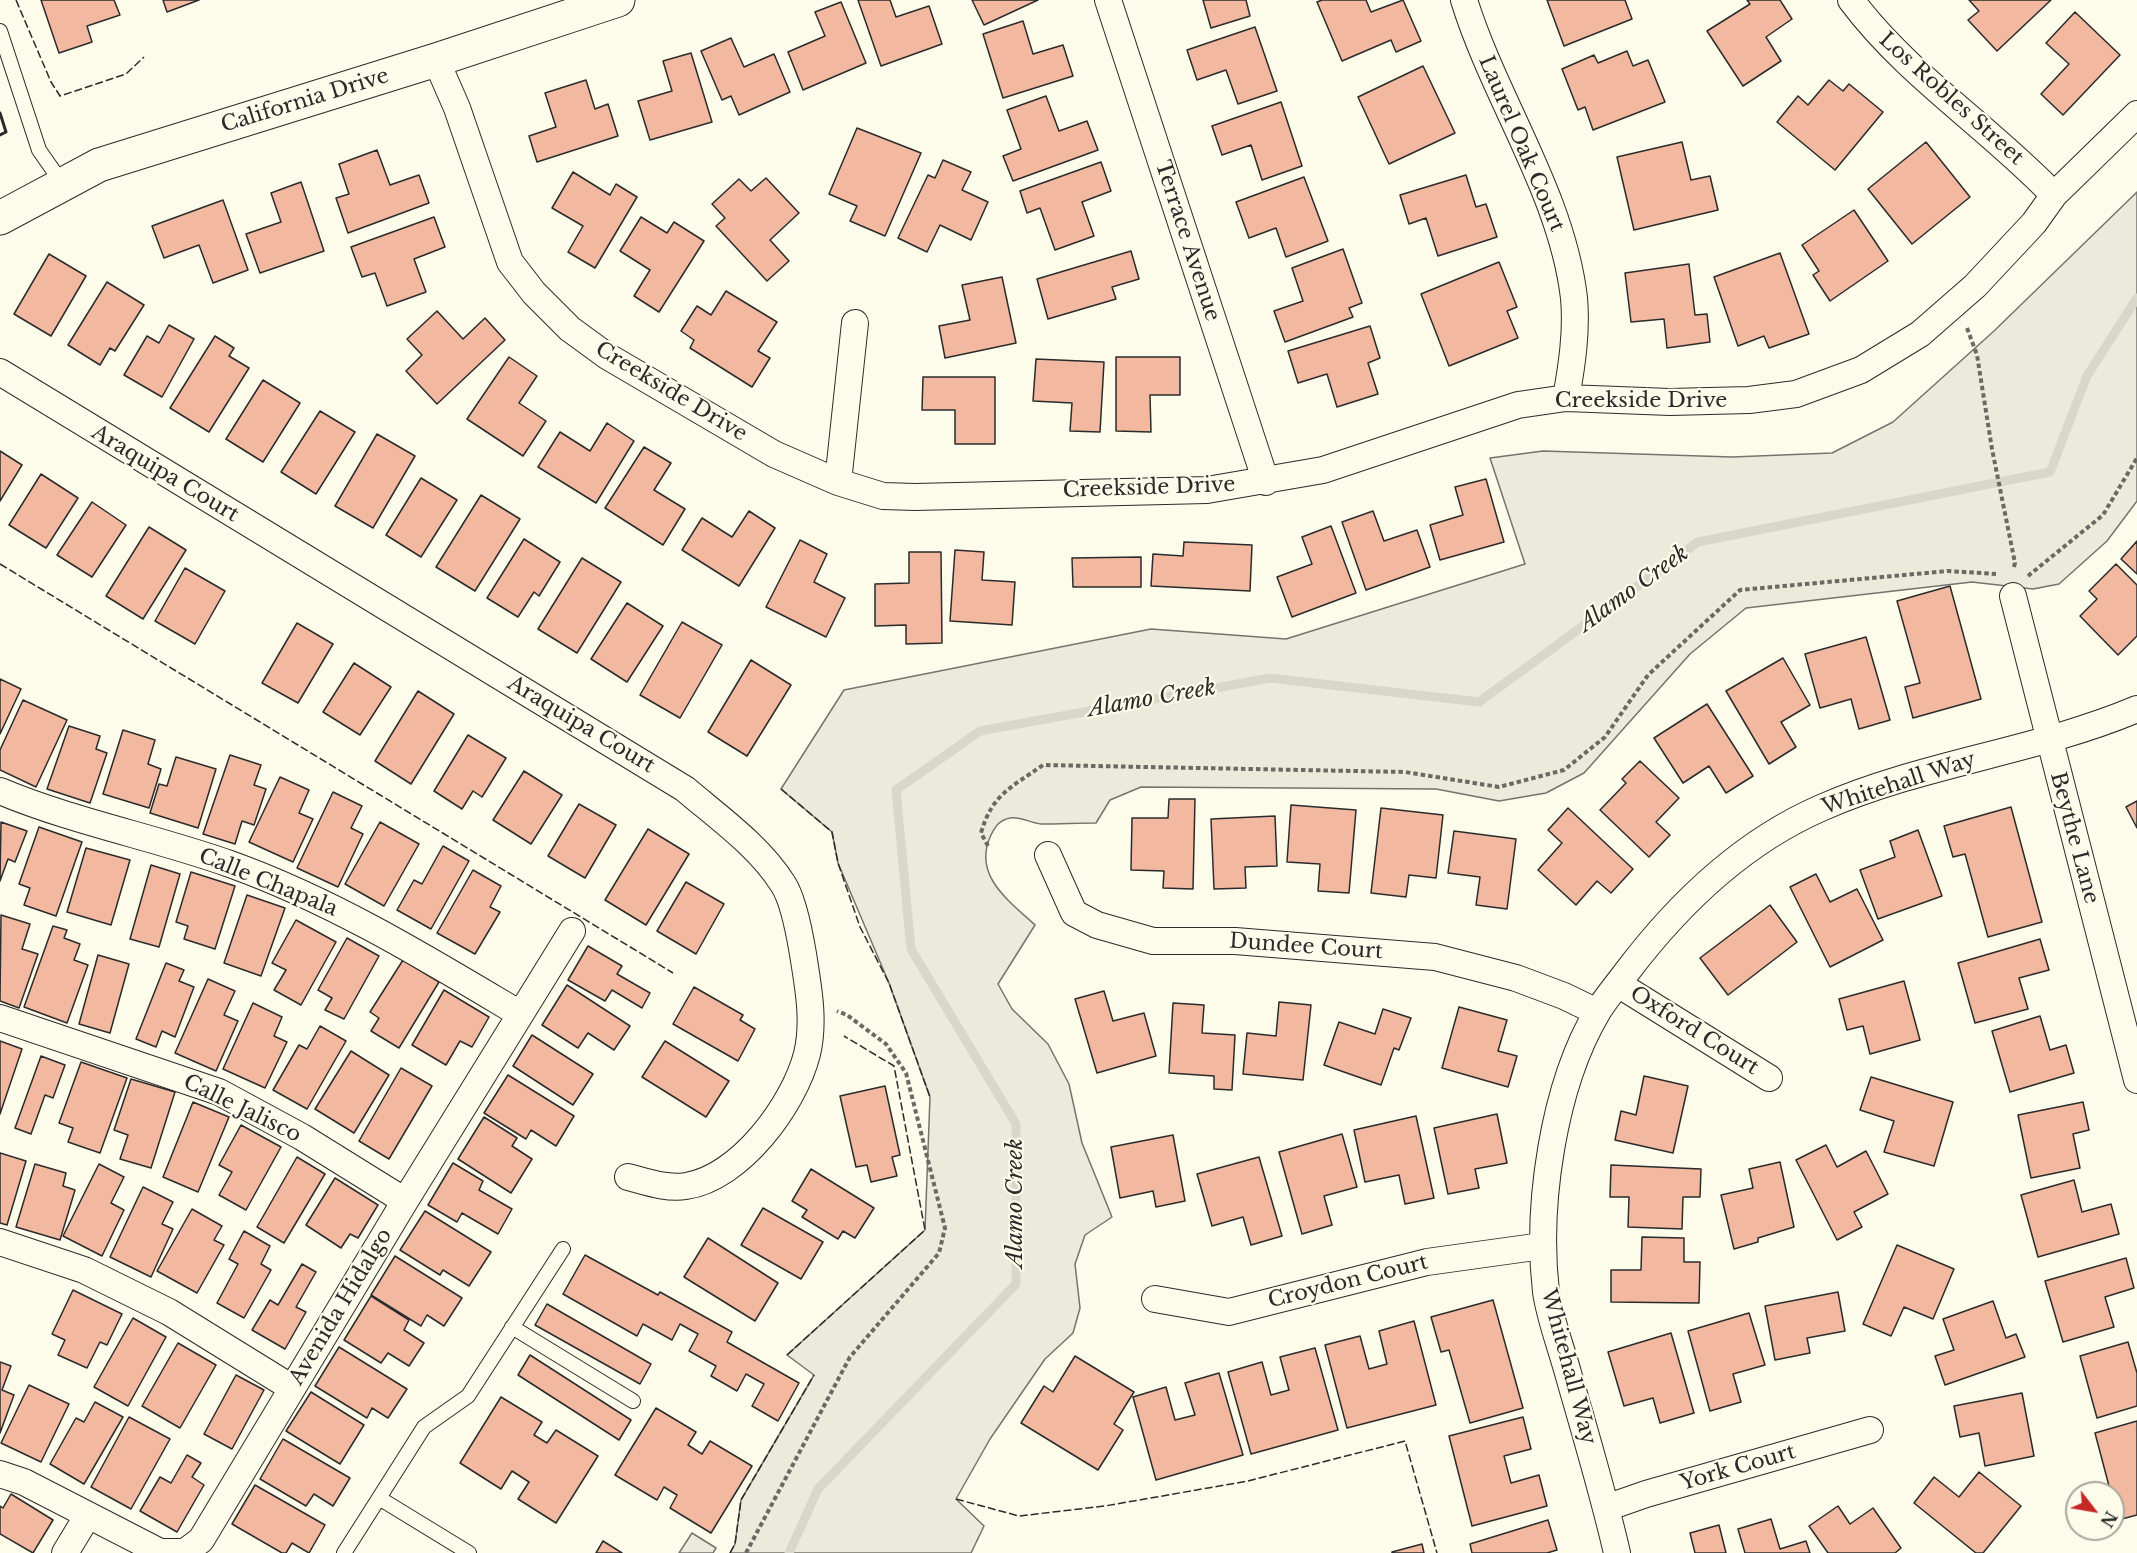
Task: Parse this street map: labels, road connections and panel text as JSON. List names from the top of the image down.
{
  "streets": {
    "street": [
      "Los Robles Street",
      "California Drive",
      "Laurel Oak Court",
      "Terrace Avenue",
      "Creekside Drive",
      "Araquipa Court",
      "Whitehall Way",
      "Beythe Lane",
      "Calle Chapala",
      "Dundee Court",
      "Oxford Court",
      "Calle Jalisco",
      "Croydon Court",
      "Avenida Hidalgo",
      "York Court"
    ]
  },
  "crossings": [
    ["Los Robles Street", "Creekside Drive"],
    ["California Drive", "Creekside Drive"],
    ["Laurel Oak Court", "Creekside Drive"],
    ["Terrace Avenue", "Creekside Drive"],
    ["Whitehall Way", "Beythe Lane"],
    ["Whitehall Way", "Dundee Court"],
    ["Whitehall Way", "Oxford Court"],
    ["Whitehall Way", "Croydon Court"],
    ["Whitehall Way", "York Court"],
    ["Calle Chapala", "Avenida Hidalgo"],
    ["Calle Jalisco", "Avenida Hidalgo"]
  ],
  "water": ["Alamo Creek"],
  "north": "bottom right"
}
